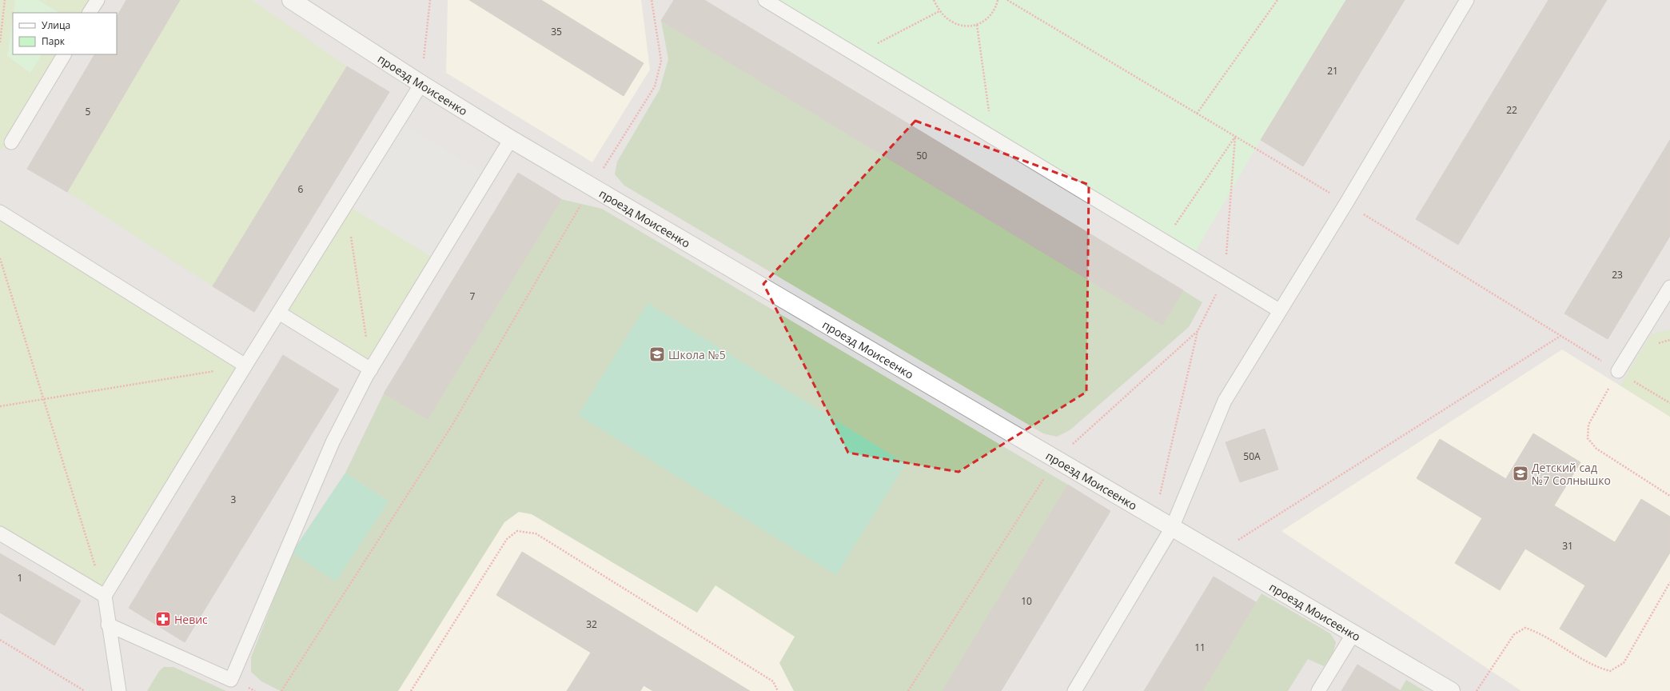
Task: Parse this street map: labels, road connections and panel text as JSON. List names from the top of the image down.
{
  "streets": {
    "street": ["проезд Моисеенко"]
  },
  "places": {
    "school or university": ["Школа №5", "Детский сад №7 Солнышко"],
    "pharmacy": ["Невис"]
  },
  "house_numbers": [
    "35",
    "21",
    "22",
    "5",
    "50",
    "6",
    "23",
    "7",
    "50А",
    "3",
    "31",
    "1",
    "10",
    "32",
    "11"
  ],
  "legend": ["Улица", "Парк"]
}
